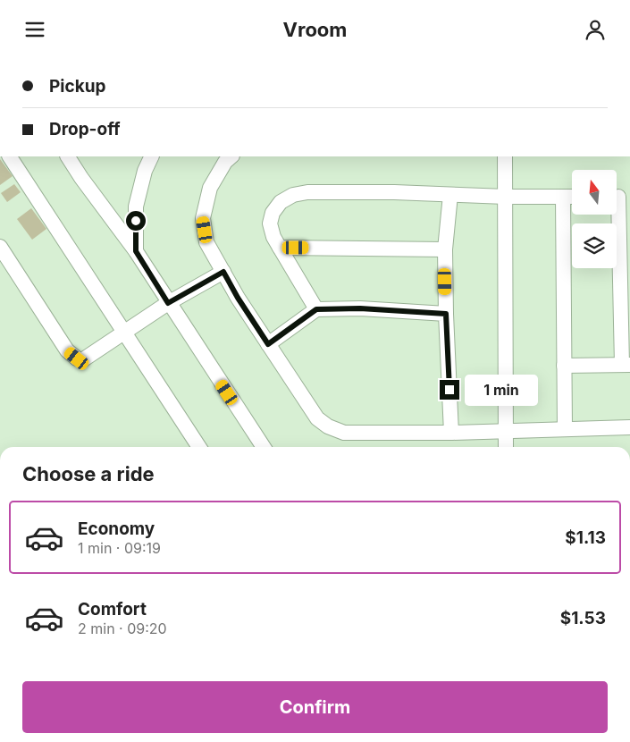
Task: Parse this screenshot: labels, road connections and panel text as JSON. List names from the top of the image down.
{
  "north": "top",
  "page": {
    "header": "Vroom",
    "banner": ["Pickup", "Drop-off"],
    "bubble": "1 min",
    "heading": "Choose a ride",
    "list": [
      {
        "name": "Economy",
        "note": "1 min · 09:19",
        "value": "$1.13"
      },
      {
        "name": "Comfort",
        "note": "2 min · 09:20",
        "value": "$1.53"
      }
    ],
    "buttons": "Confirm"
  }
}
